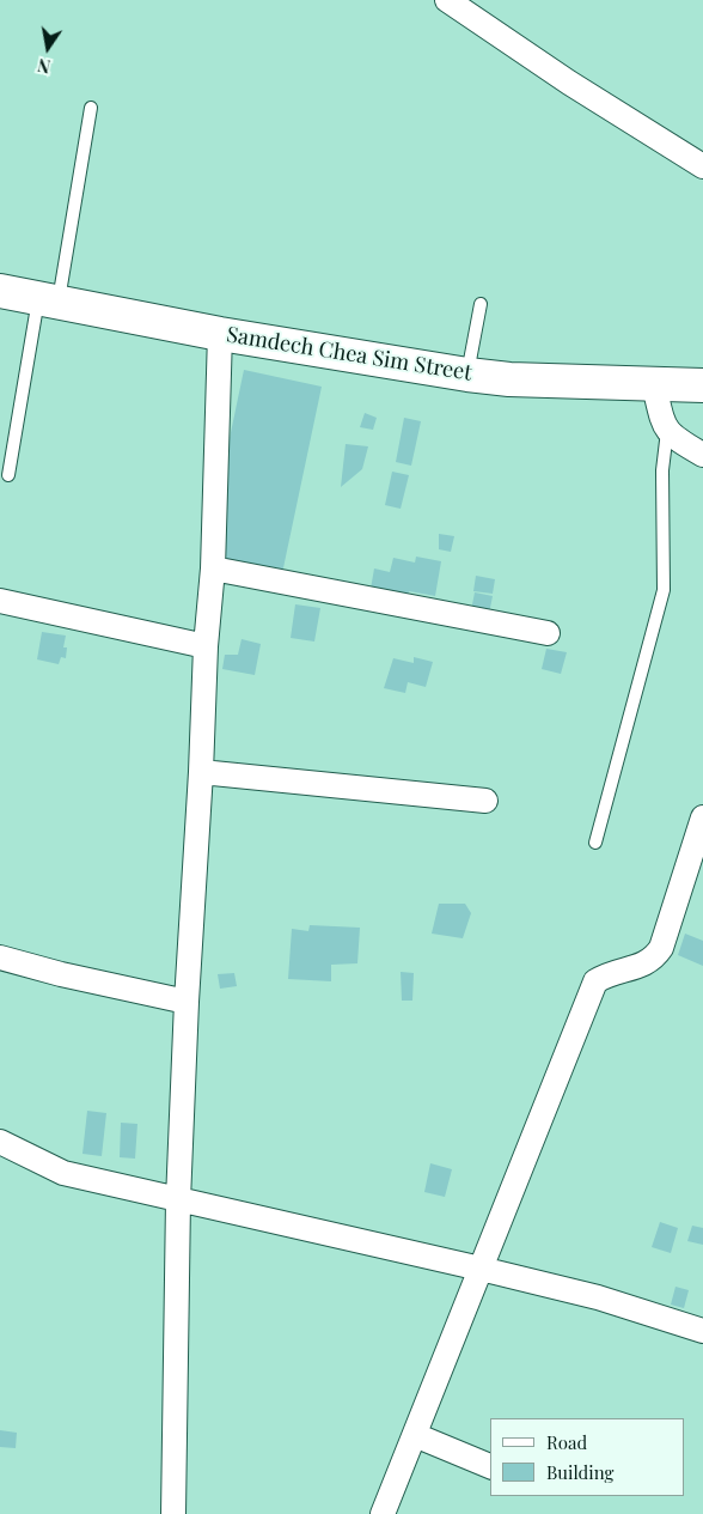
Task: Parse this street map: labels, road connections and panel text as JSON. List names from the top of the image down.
{
  "streets": {
    "street": ["Samdech Chea Sim Street"]
  },
  "legend": ["Road", "Building"],
  "north": "bottom"
}
